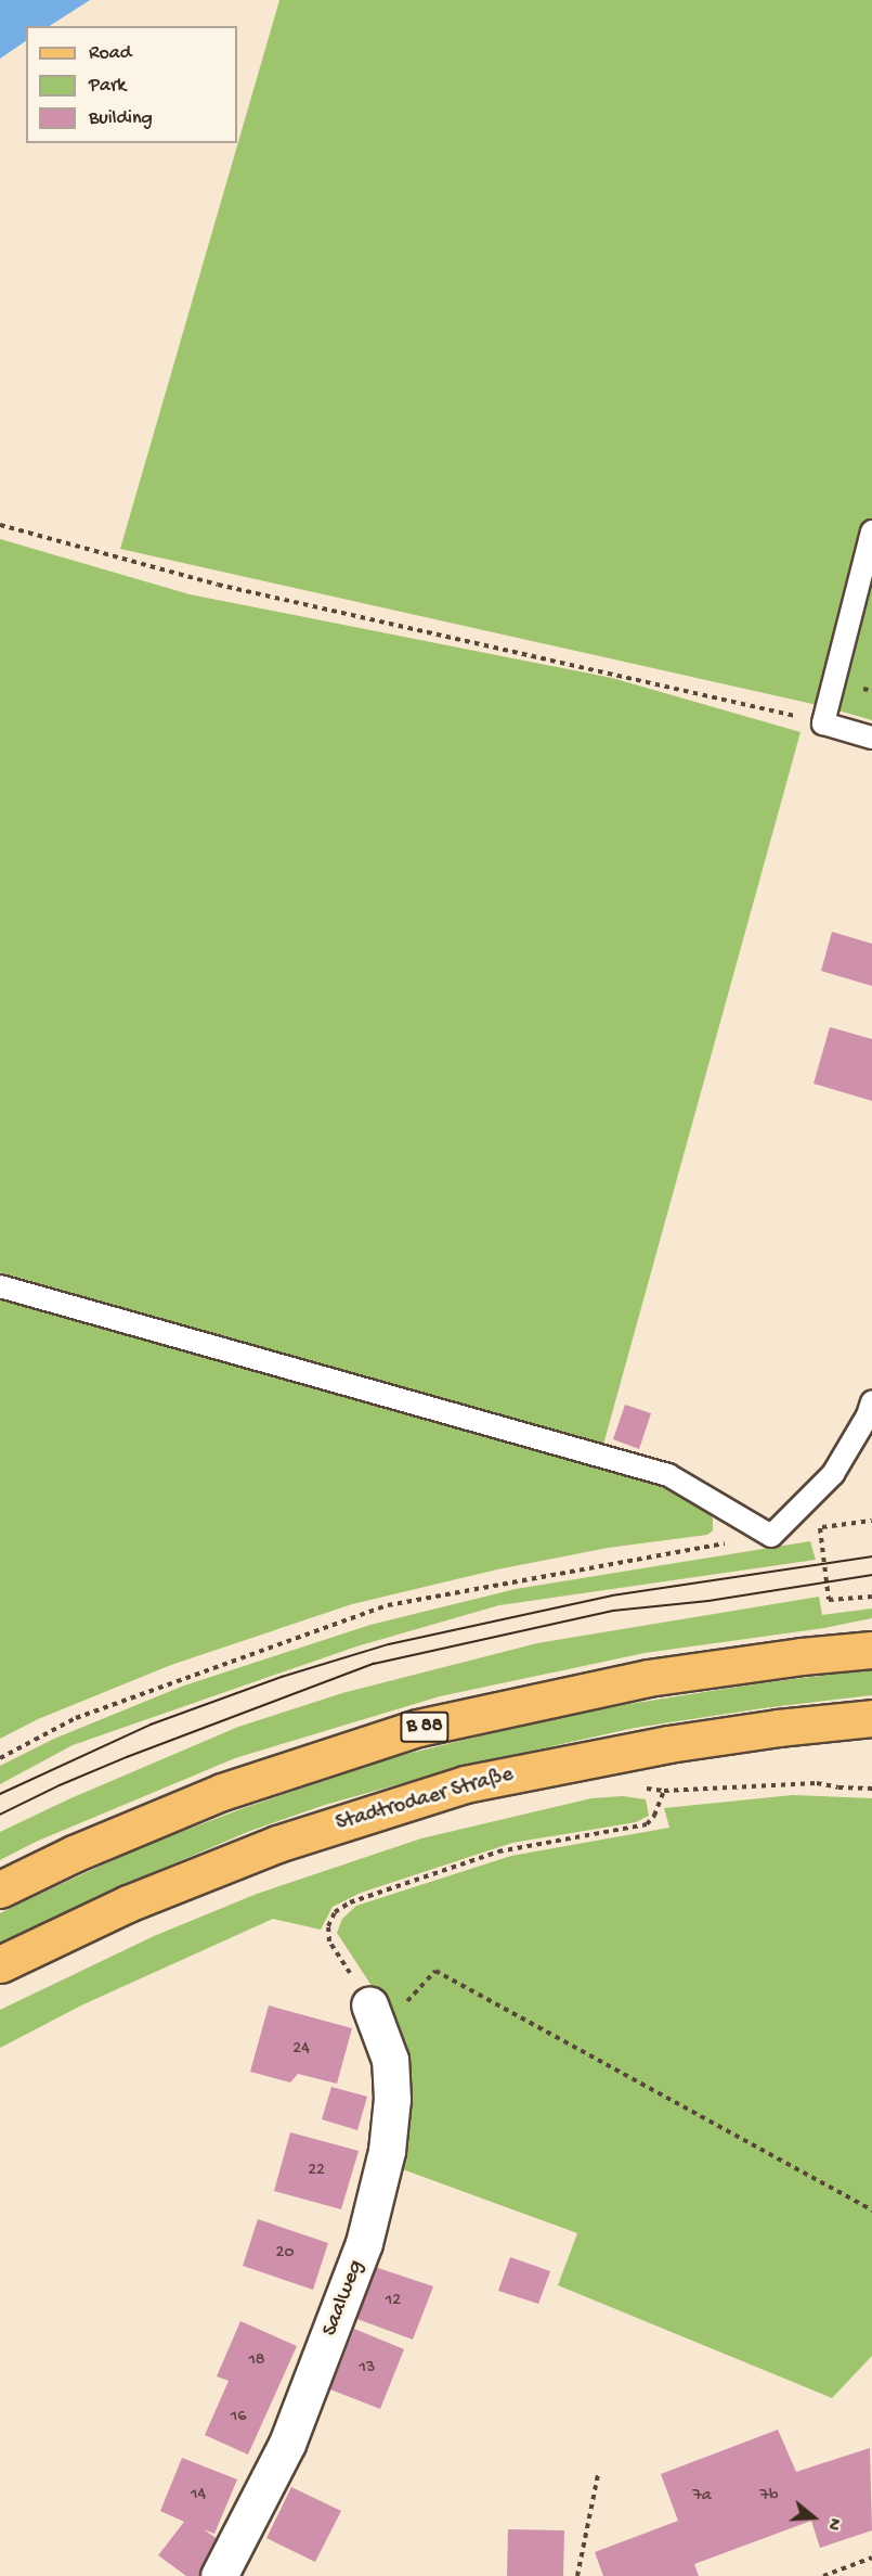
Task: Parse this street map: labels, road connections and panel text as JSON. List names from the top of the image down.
{
  "streets": {
    "main road": ["B 88", "Stadtrodaer Straße"],
    "street": ["Saalweg"]
  },
  "house_numbers": [
    "24",
    "22",
    "20",
    "12",
    "18",
    "13",
    "16",
    "14",
    "7a",
    "7b"
  ],
  "legend": ["Road", "Park", "Building"],
  "north": "right"
}
